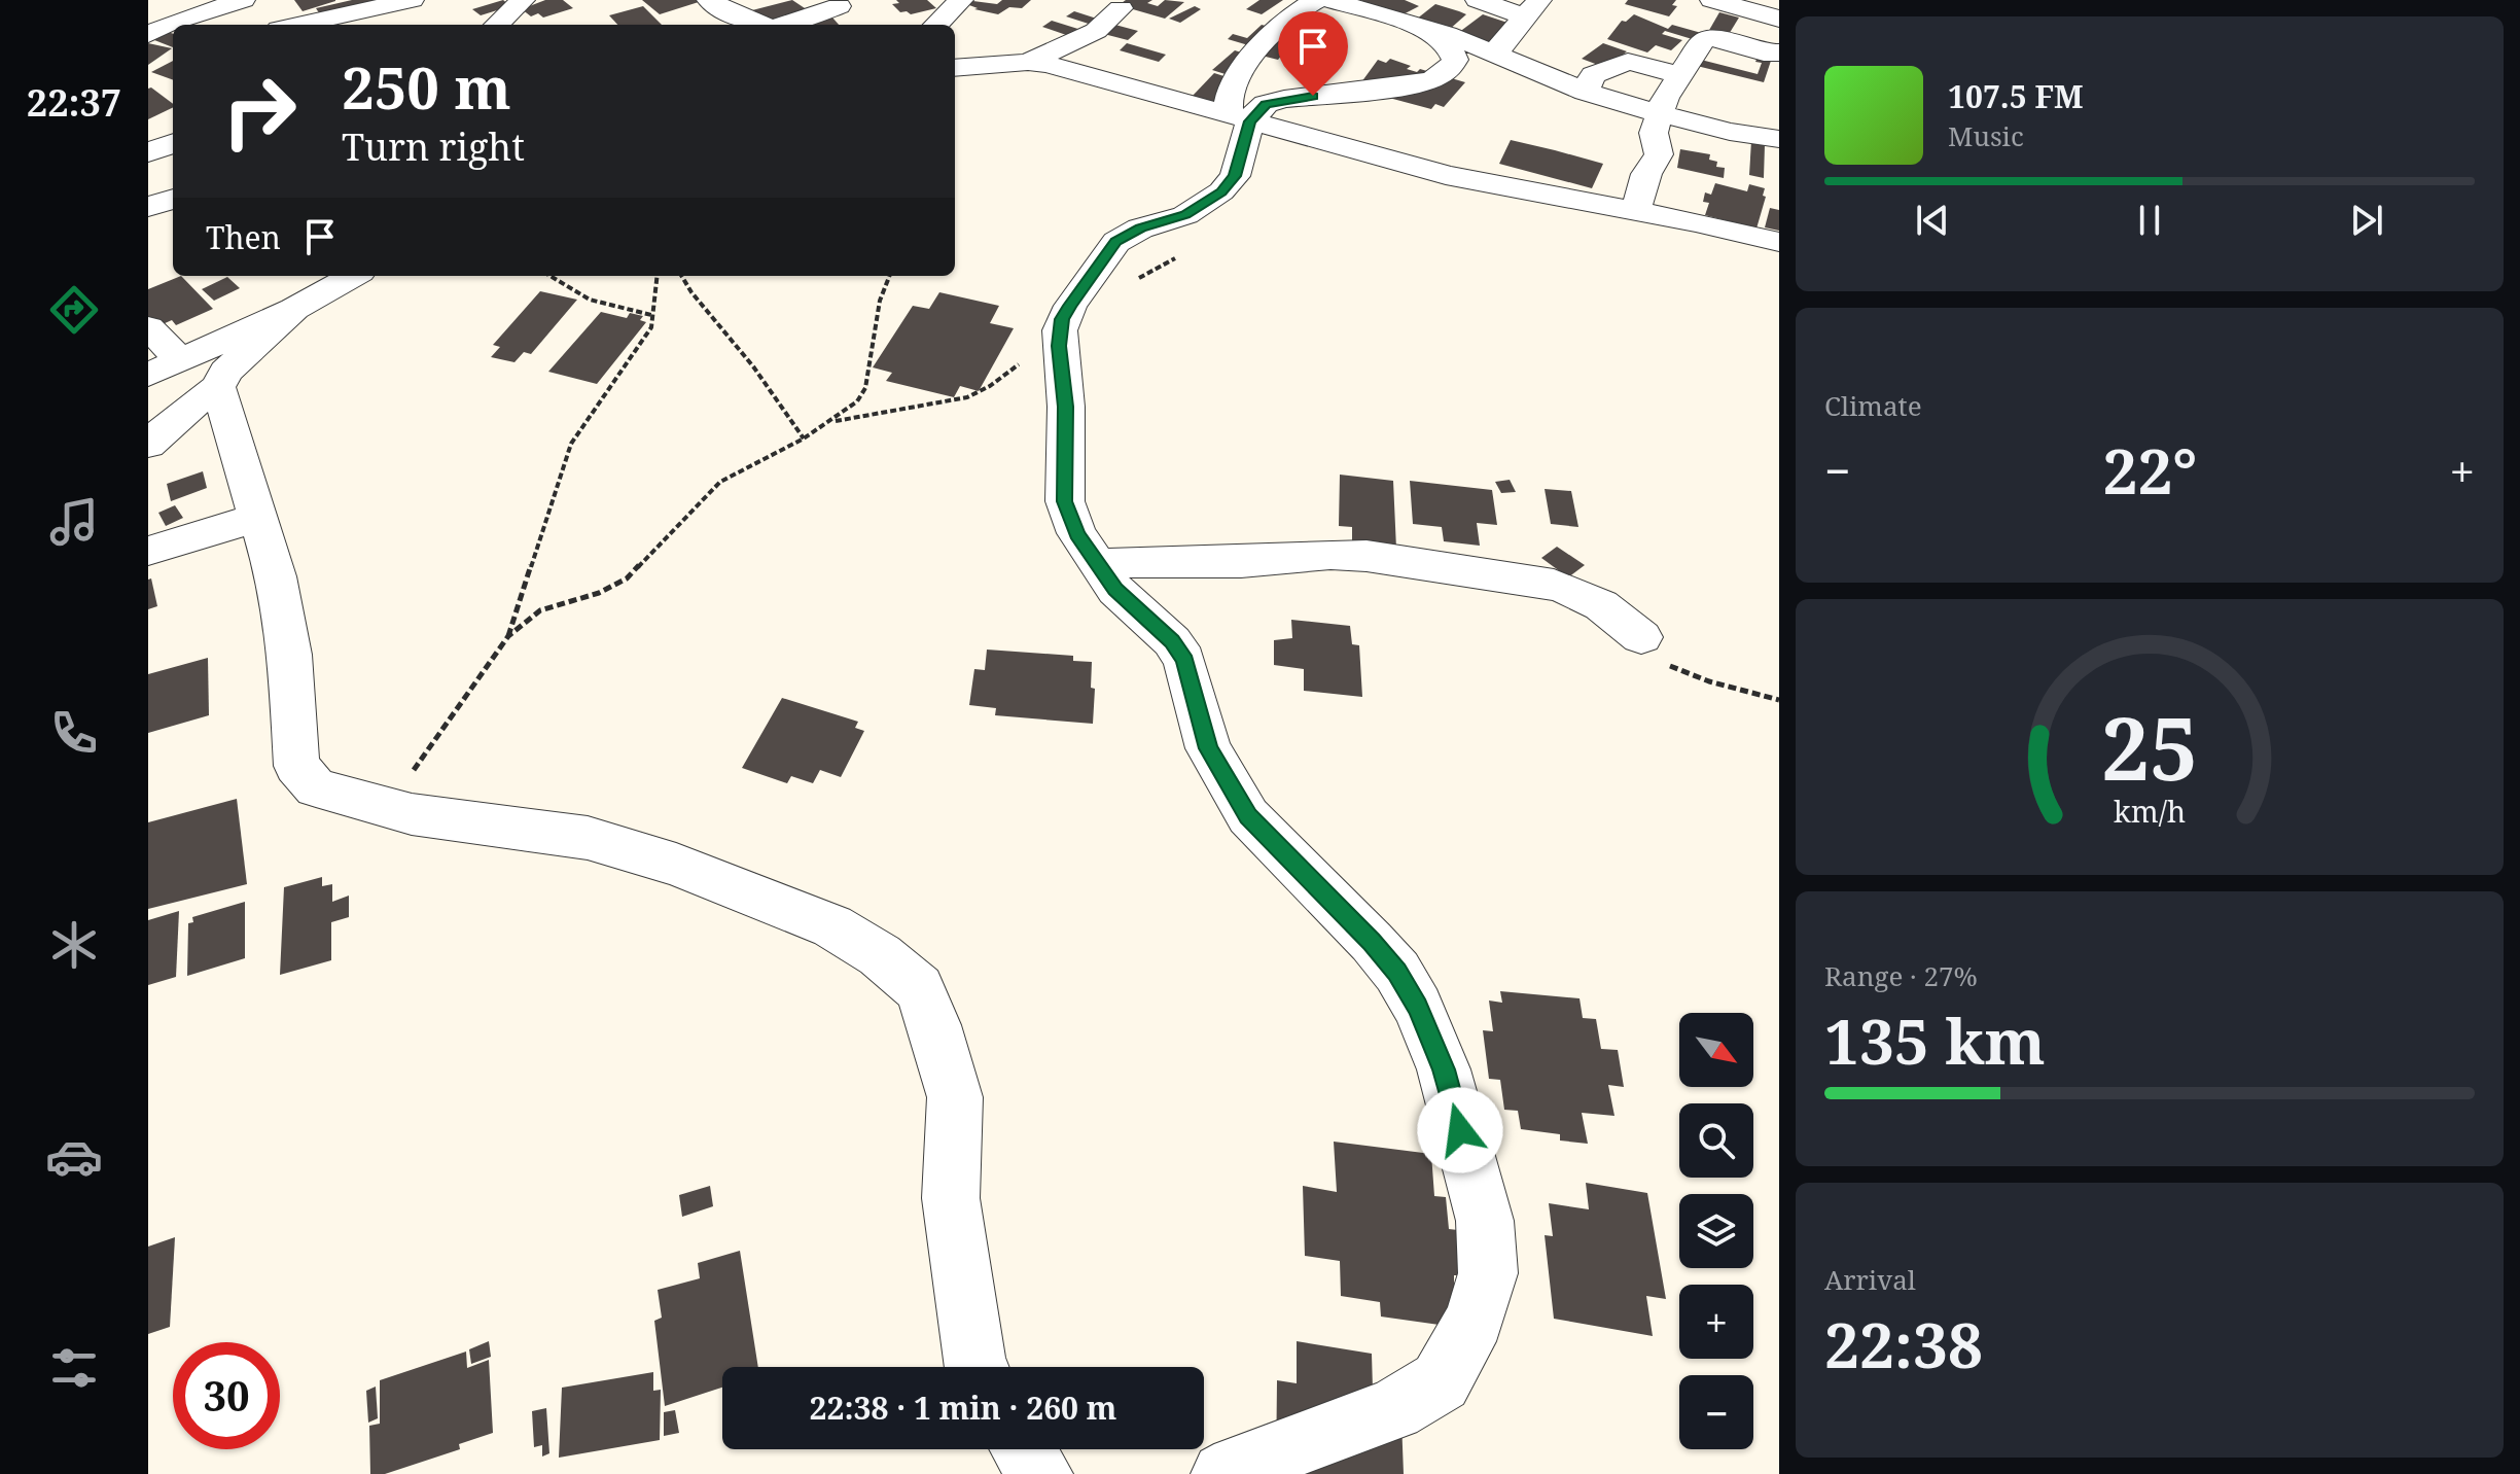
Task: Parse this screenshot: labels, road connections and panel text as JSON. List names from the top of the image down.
{
  "north": "bottom right",
  "page": {
    "tabs": "22:37",
    "turn": ["250 m", "Turn right"],
    "song": ["107.5 FM", "Music"],
    "then": "Then",
    "tile": [
      "Climate",
      ["Range · 27%", "135 km"],
      ["Arrival", "22:38"]
    ],
    "heat": ["−", "22°", "+"],
    "map_buttons": ["+", "−"],
    "limit": "30",
    "trip": "22:38 · 1 min · 260 m",
    "gauge": ["25", "km/h"]
  }
}
